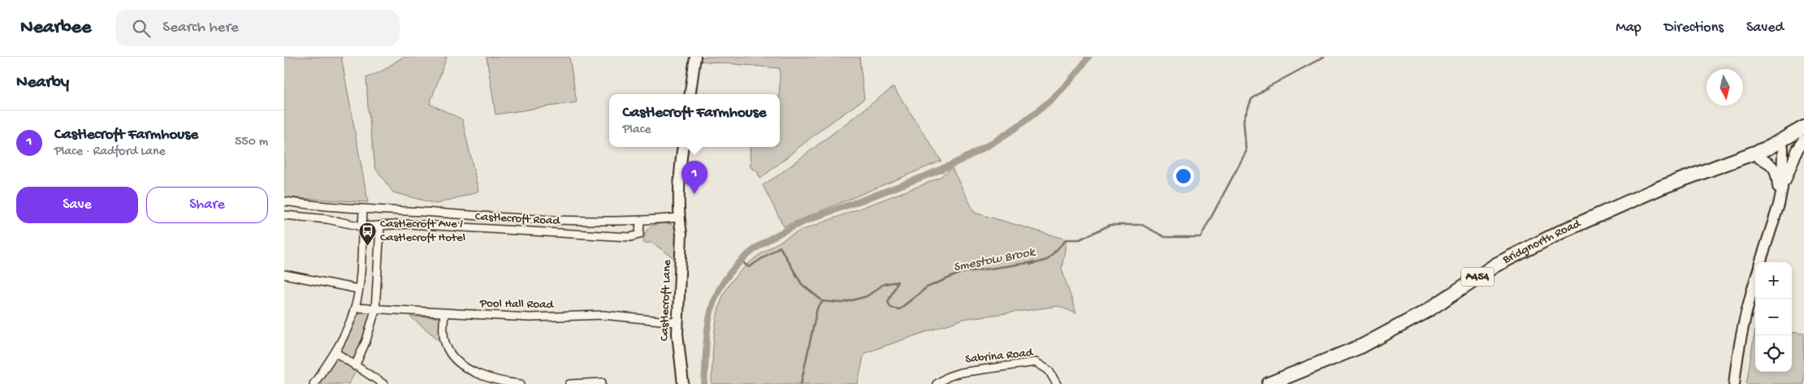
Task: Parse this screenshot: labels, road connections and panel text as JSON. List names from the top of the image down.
{
  "streets": {
    "highway": ["Bridgnorth Road", "A454"],
    "street": [
      "Castlecroft Road",
      "Castlecroft Lane",
      "Pool Hall Road",
      "Sabrina Road"
    ]
  },
  "crossings": [
    ["Castlecroft Road", "Castlecroft Lane"],
    ["Castlecroft Lane", "Pool Hall Road"]
  ],
  "water": ["Smestow Brook"],
  "places": {
    "bus stop": ["Castlecroft Ave / Castlecroft Hotel"]
  },
  "north": "bottom",
  "page": {
    "header": "Nearbee",
    "search": "Search here",
    "nav": ["Map", "Directions", "Saved"],
    "heading": "Nearby",
    "popup": ["Castlecroft Farmhouse", "Place"],
    "list": [
      {
        "mark": "1",
        "name": "Castlecroft Farmhouse",
        "note": "Place · Radford Lane",
        "value": "550 m"
      }
    ],
    "pins": "1",
    "buttons": ["Save", "Share"],
    "map_buttons": ["+", "−"]
  }
}
